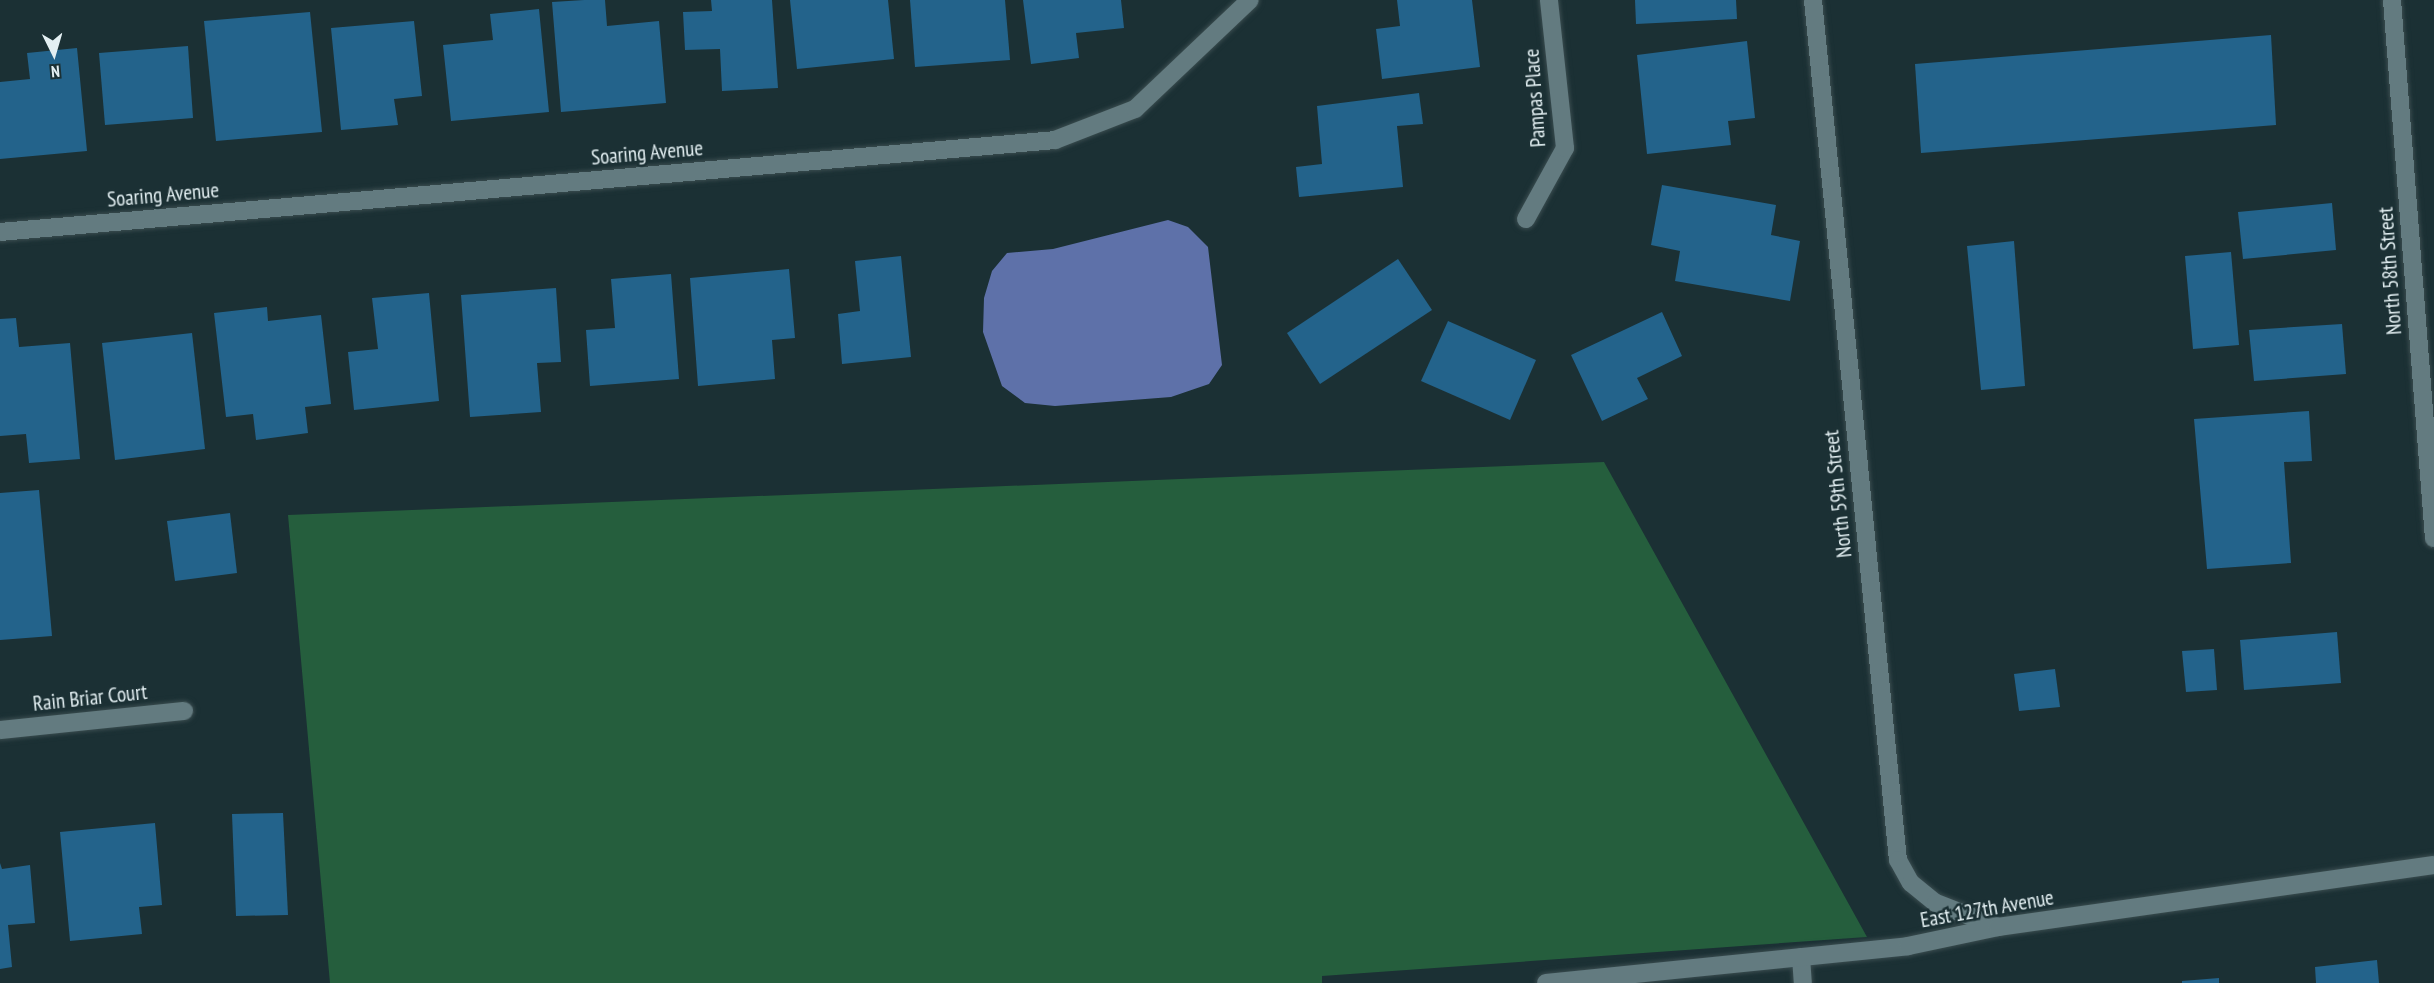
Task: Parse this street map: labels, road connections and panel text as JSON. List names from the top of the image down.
{
  "streets": {
    "street": [
      "Pampas Place",
      "Soaring Avenue",
      "North 58th Street",
      "North 59th Street",
      "Rain Briar Court",
      "East 127th Avenue"
    ]
  },
  "crossings": [
    ["North 59th Street", "East 127th Avenue"]
  ],
  "north": "bottom"
}
